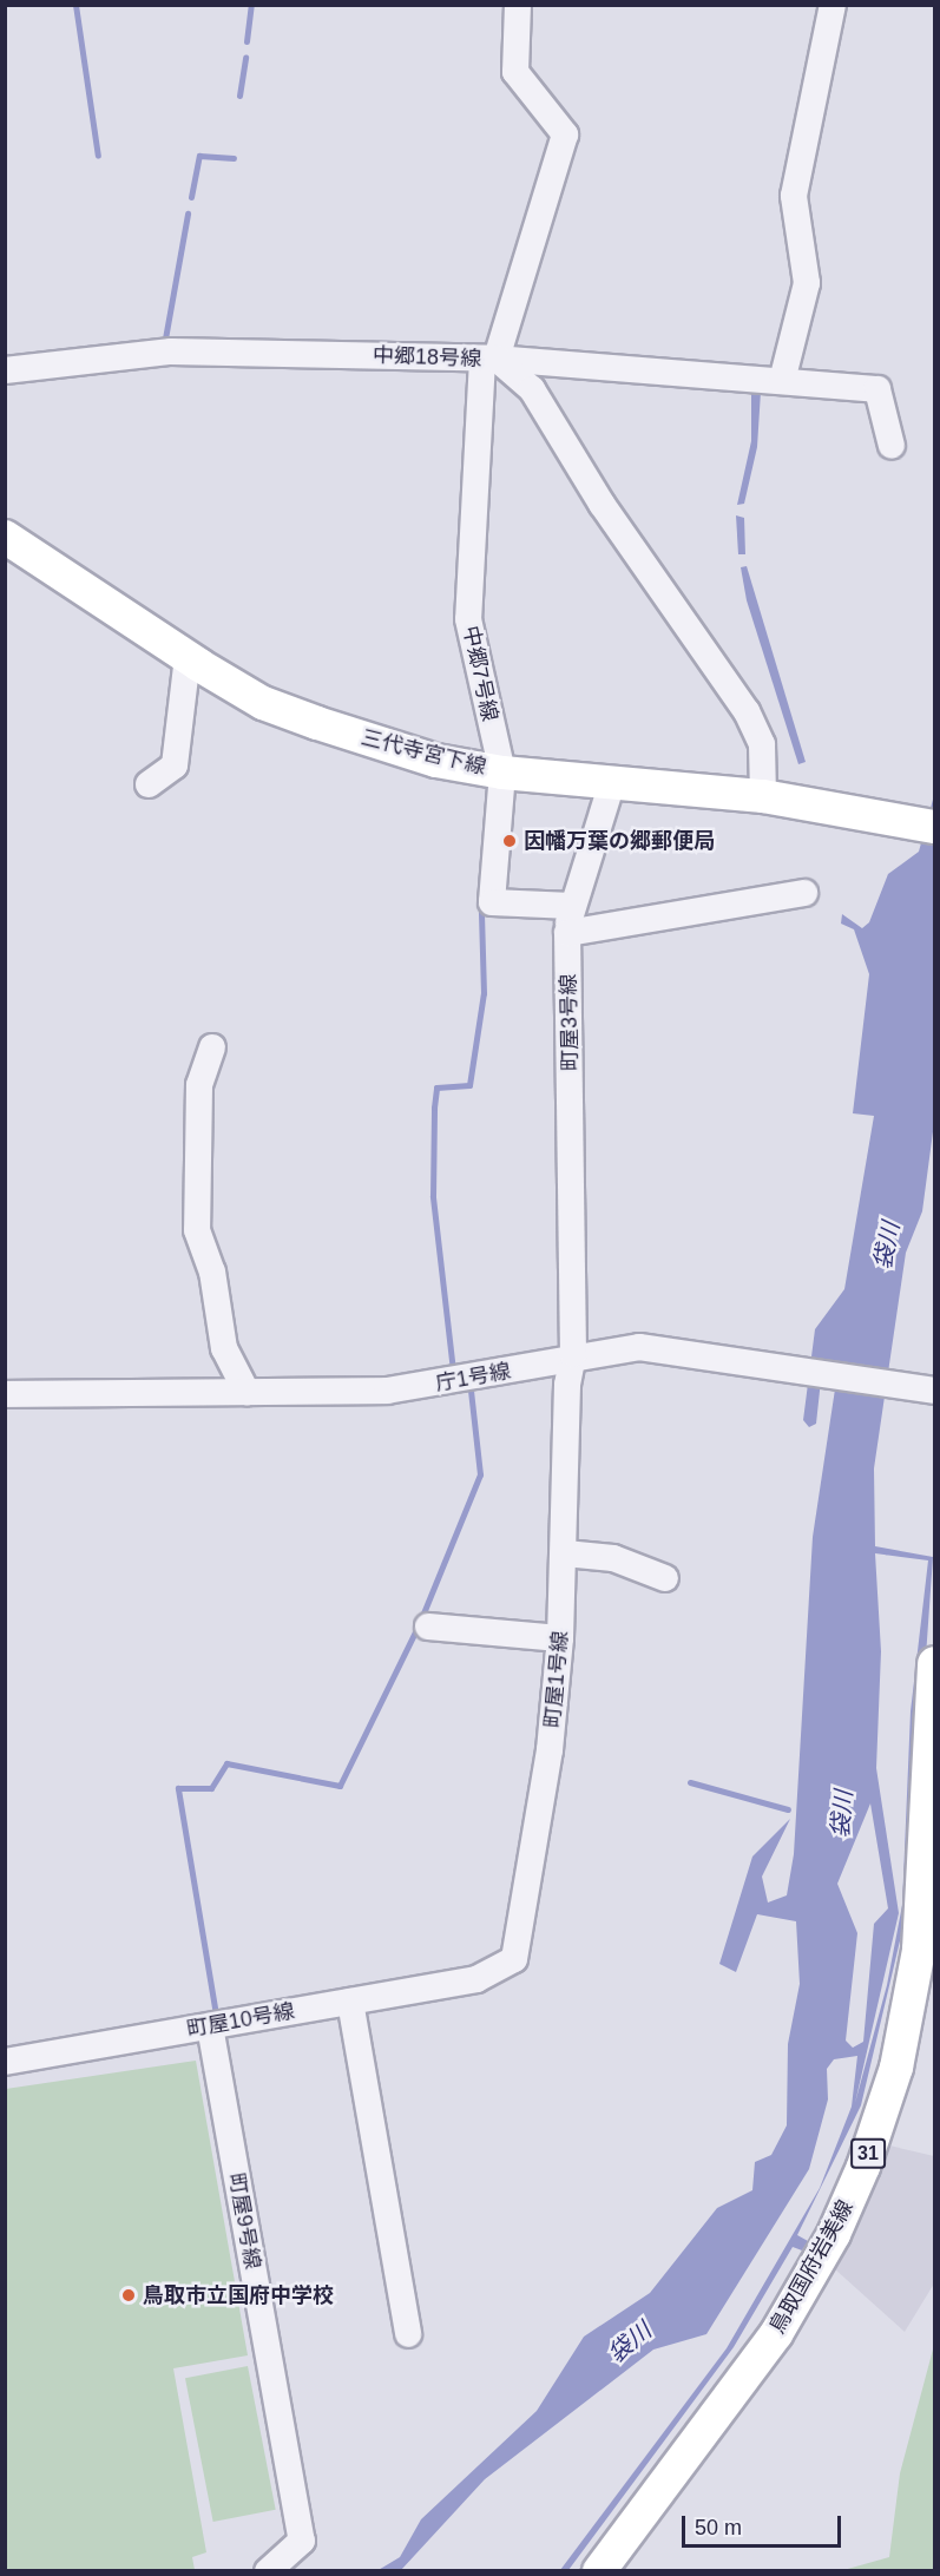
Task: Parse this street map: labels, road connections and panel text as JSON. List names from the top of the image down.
{
  "streets": {
    "main road": ["三代寺宮下線", "31", "鳥取国府岩美線"],
    "street": [
      "中郷18号線",
      "中郷7号線",
      "町屋3号線",
      "庁1号線",
      "町屋1号線",
      "町屋10号線",
      "町屋9号線"
    ]
  },
  "crossings": [
    ["中郷18号線", "中郷7号線"],
    ["中郷18号線", "三代寺宮下線"],
    ["中郷7号線", "三代寺宮下線"],
    ["中郷7号線", "町屋3号線"],
    ["三代寺宮下線", "町屋3号線"],
    ["町屋3号線", "庁1号線"],
    ["町屋3号線", "町屋1号線"],
    ["庁1号線", "町屋1号線"],
    ["町屋1号線", "町屋10号線"],
    ["町屋10号線", "町屋9号線"]
  ],
  "water": ["袋川"],
  "places": ["因幡万葉の郷郵便局", "鳥取市立国府中学校"],
  "scale_bar": "50 m"
}
